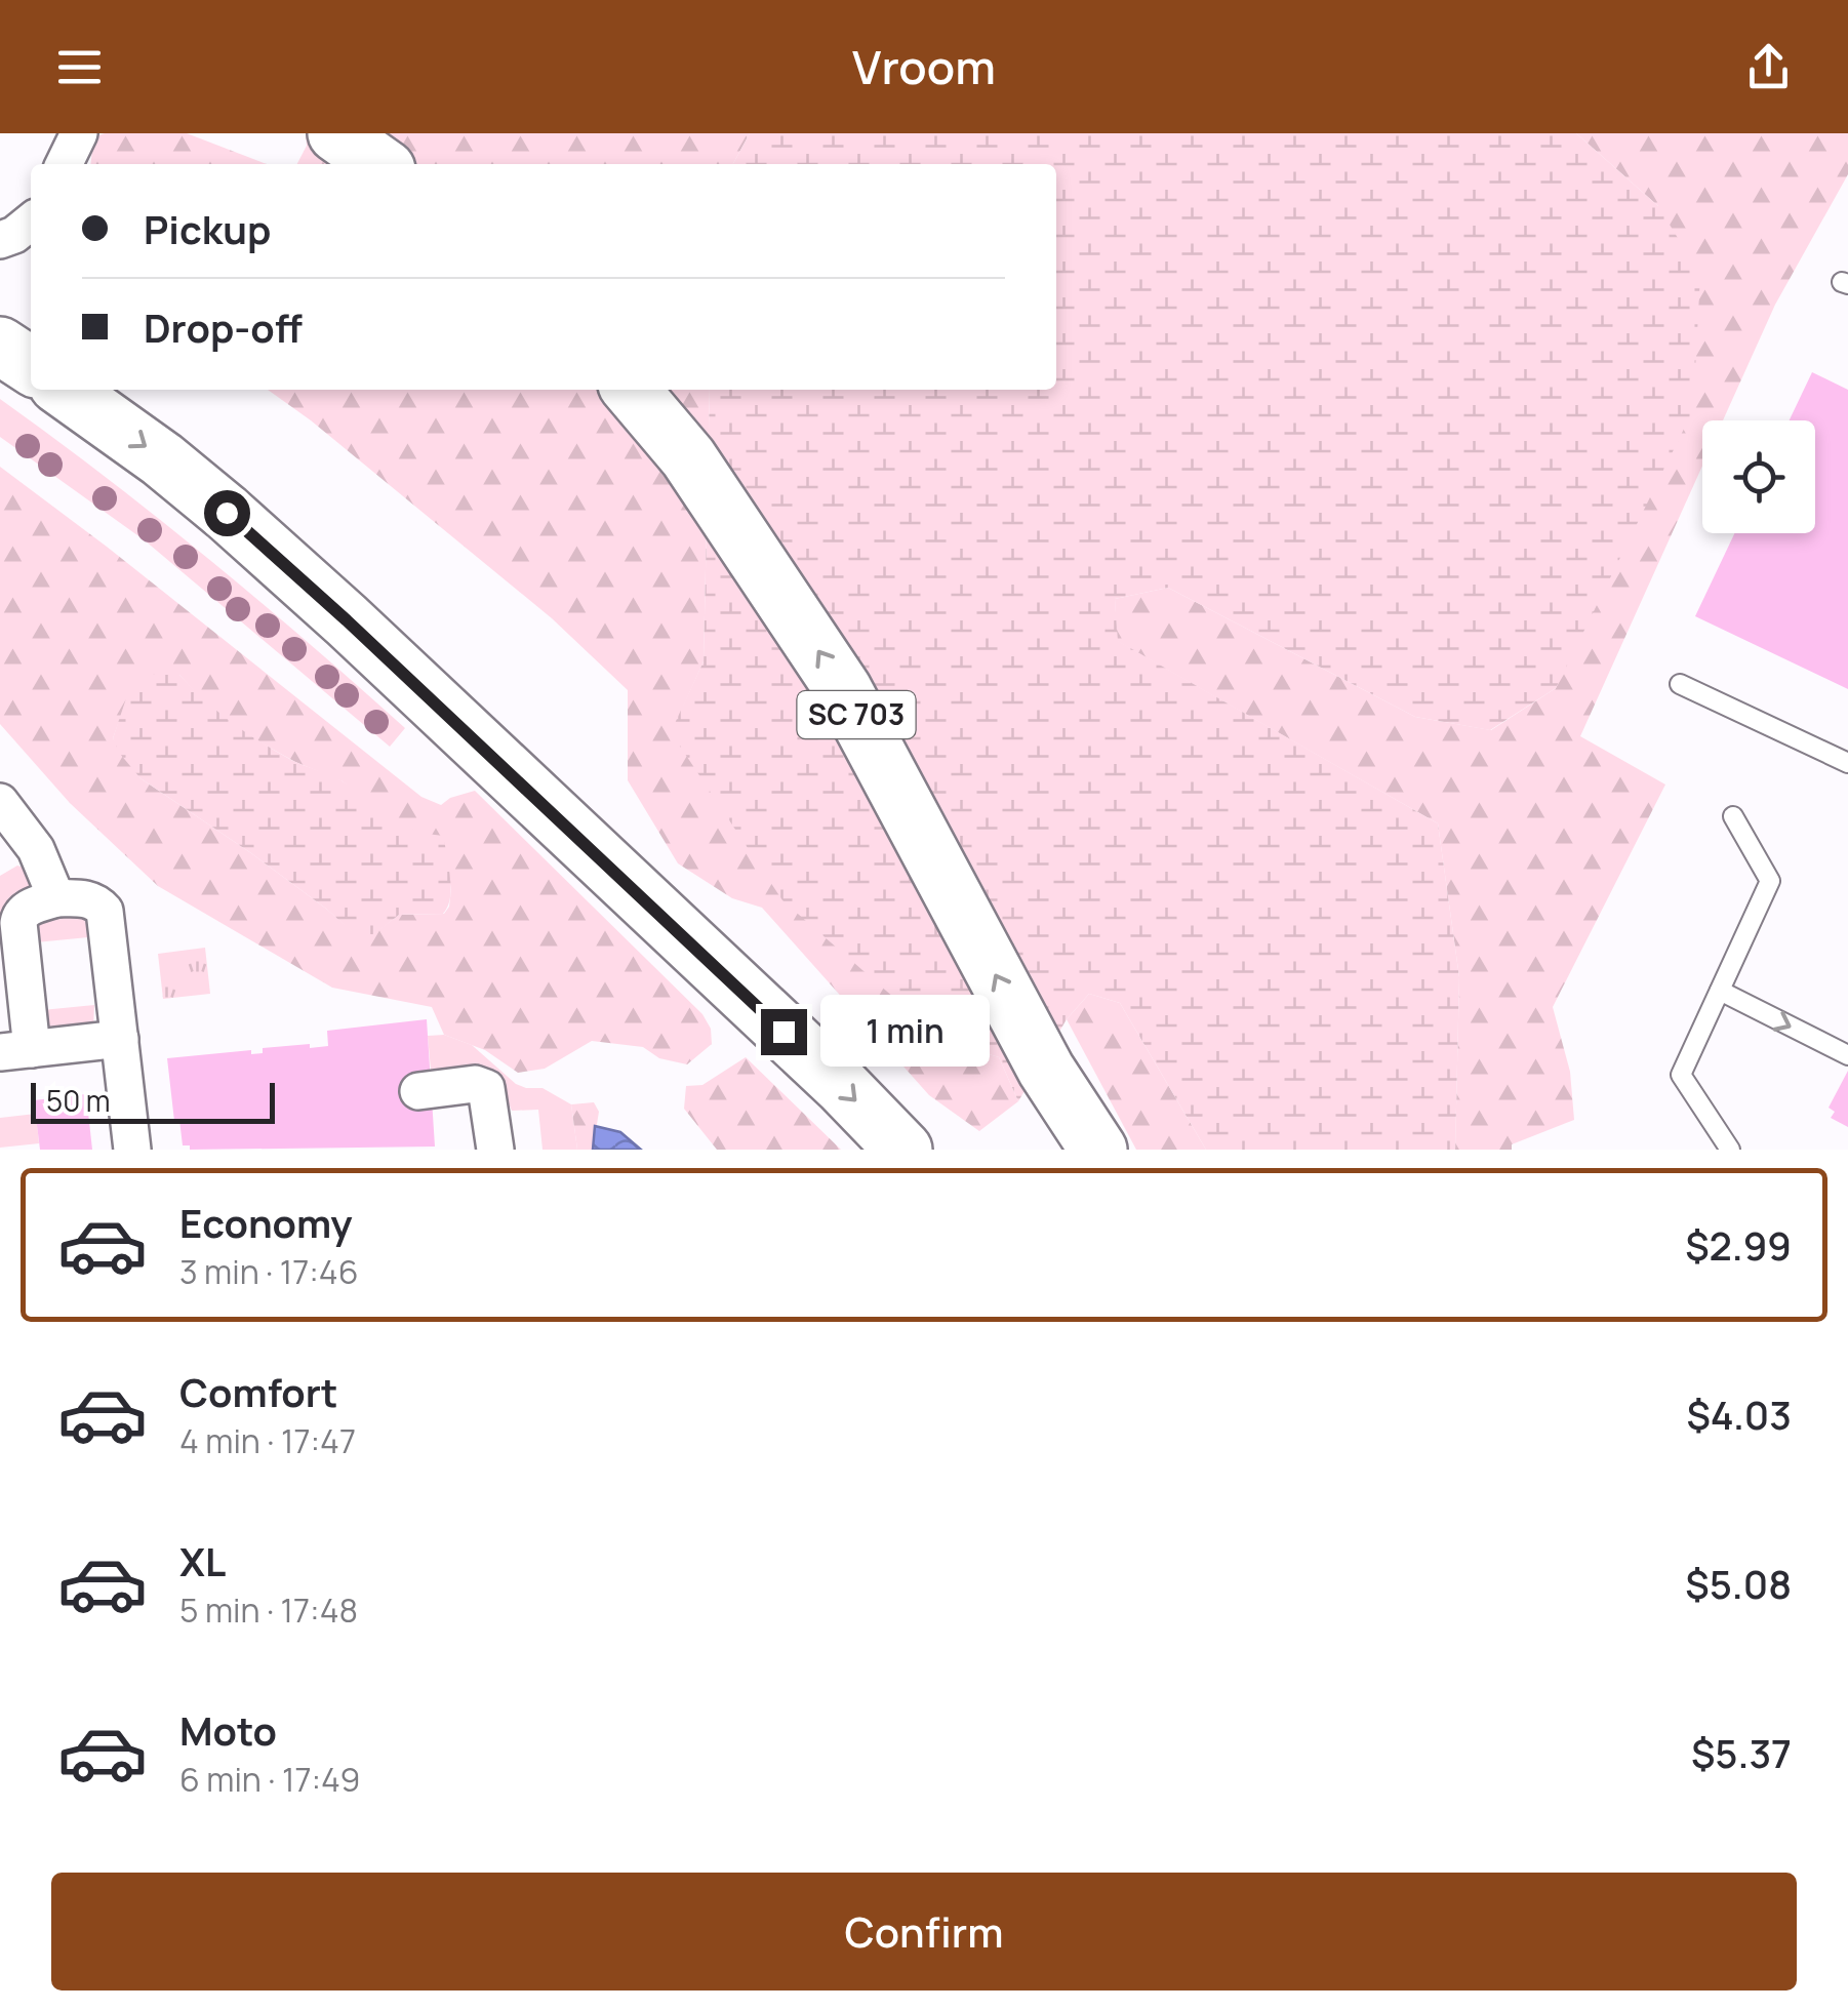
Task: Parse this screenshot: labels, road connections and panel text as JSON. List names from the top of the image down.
{
  "streets": {
    "highway": ["SC 703"]
  },
  "scale_bar": "50 m",
  "page": {
    "header": "Vroom",
    "banner": ["Pickup", "Drop-off"],
    "bubble": "1 min",
    "scale": "50 m",
    "list": [
      {
        "name": "Economy",
        "note": "3 min · 17:46",
        "value": "$2.99"
      },
      {
        "name": "Comfort",
        "note": "4 min · 17:47",
        "value": "$4.03"
      },
      {
        "name": "XL",
        "note": "5 min · 17:48",
        "value": "$5.08"
      },
      {
        "name": "Moto",
        "note": "6 min · 17:49",
        "value": "$5.37"
      }
    ],
    "buttons": "Confirm"
  }
}
